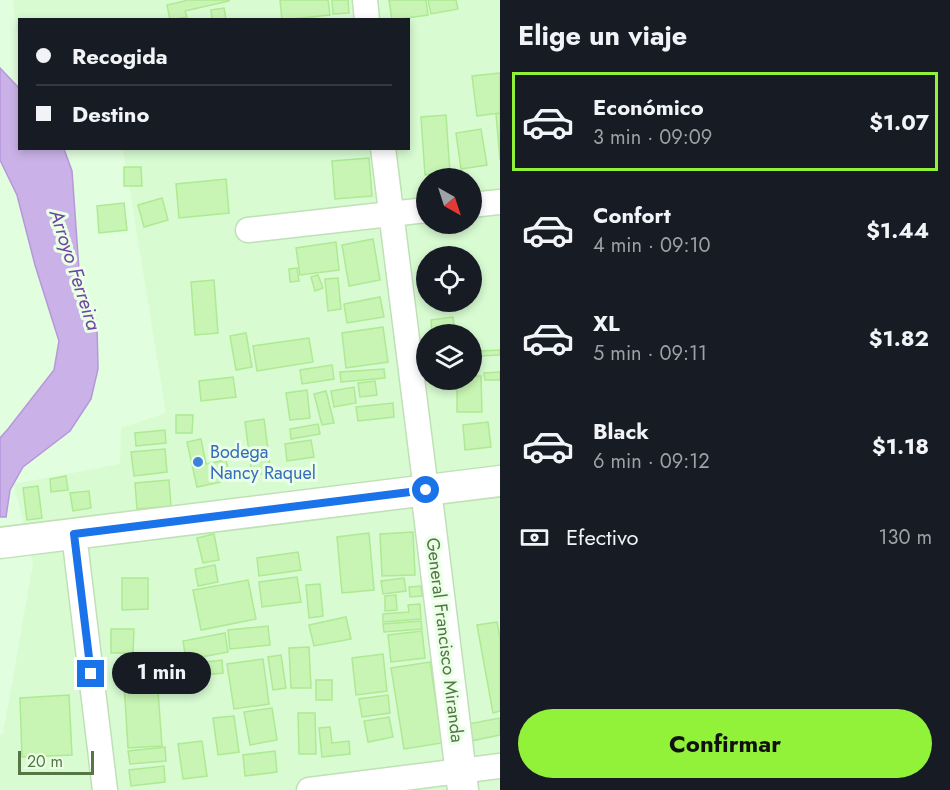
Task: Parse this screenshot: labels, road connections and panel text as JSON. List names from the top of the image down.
{
  "streets": {
    "street": ["General Francisco Miranda"]
  },
  "water": ["Arroyo Ferreira"],
  "places": ["Bodega Nancy Raquel"],
  "scale_bar": "20 m",
  "north": "bottom right",
  "page": {
    "heading": "Elige un viaje",
    "banner": ["Recogida", "Destino"],
    "list": [
      {
        "name": "Económico",
        "note": "3 min · 09:09",
        "value": "$1.07"
      },
      {
        "name": "Confort",
        "note": "4 min · 09:10",
        "value": "$1.44"
      },
      {
        "name": "XL",
        "note": "5 min · 09:11",
        "value": "$1.82"
      },
      {
        "name": "Black",
        "note": "6 min · 09:12",
        "value": "$1.18"
      }
    ],
    "pay": ["Efectivo", "130 m"],
    "bubble": "1 min",
    "buttons": "Confirmar",
    "scale": "20 m"
  }
}
